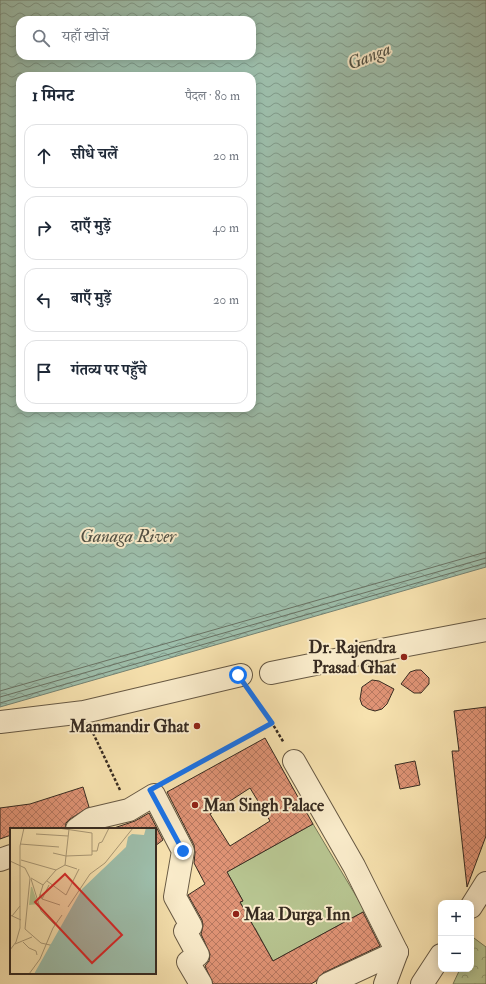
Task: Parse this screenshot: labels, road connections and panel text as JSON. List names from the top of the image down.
{
  "water": ["Ganga", "Ganaga River"],
  "places": [
    "Dr. Rajendra Prasad Ghat",
    "Manmandir Ghat",
    "Man Singh Palace",
    "Maa Durga Inn"
  ],
  "page": {
    "search": "यहाँ खोजें",
    "heading": ["1 मिनट", "पैदल · 80 m"],
    "list": [
      ["सीधे चलें", "20 m"],
      ["दाएँ मुड़ें", "40 m"],
      ["बाएँ मुड़ें", "20 m"],
      "गंतव्य पर पहुँचे"
    ],
    "map_buttons": ["+", "−"]
  }
}
